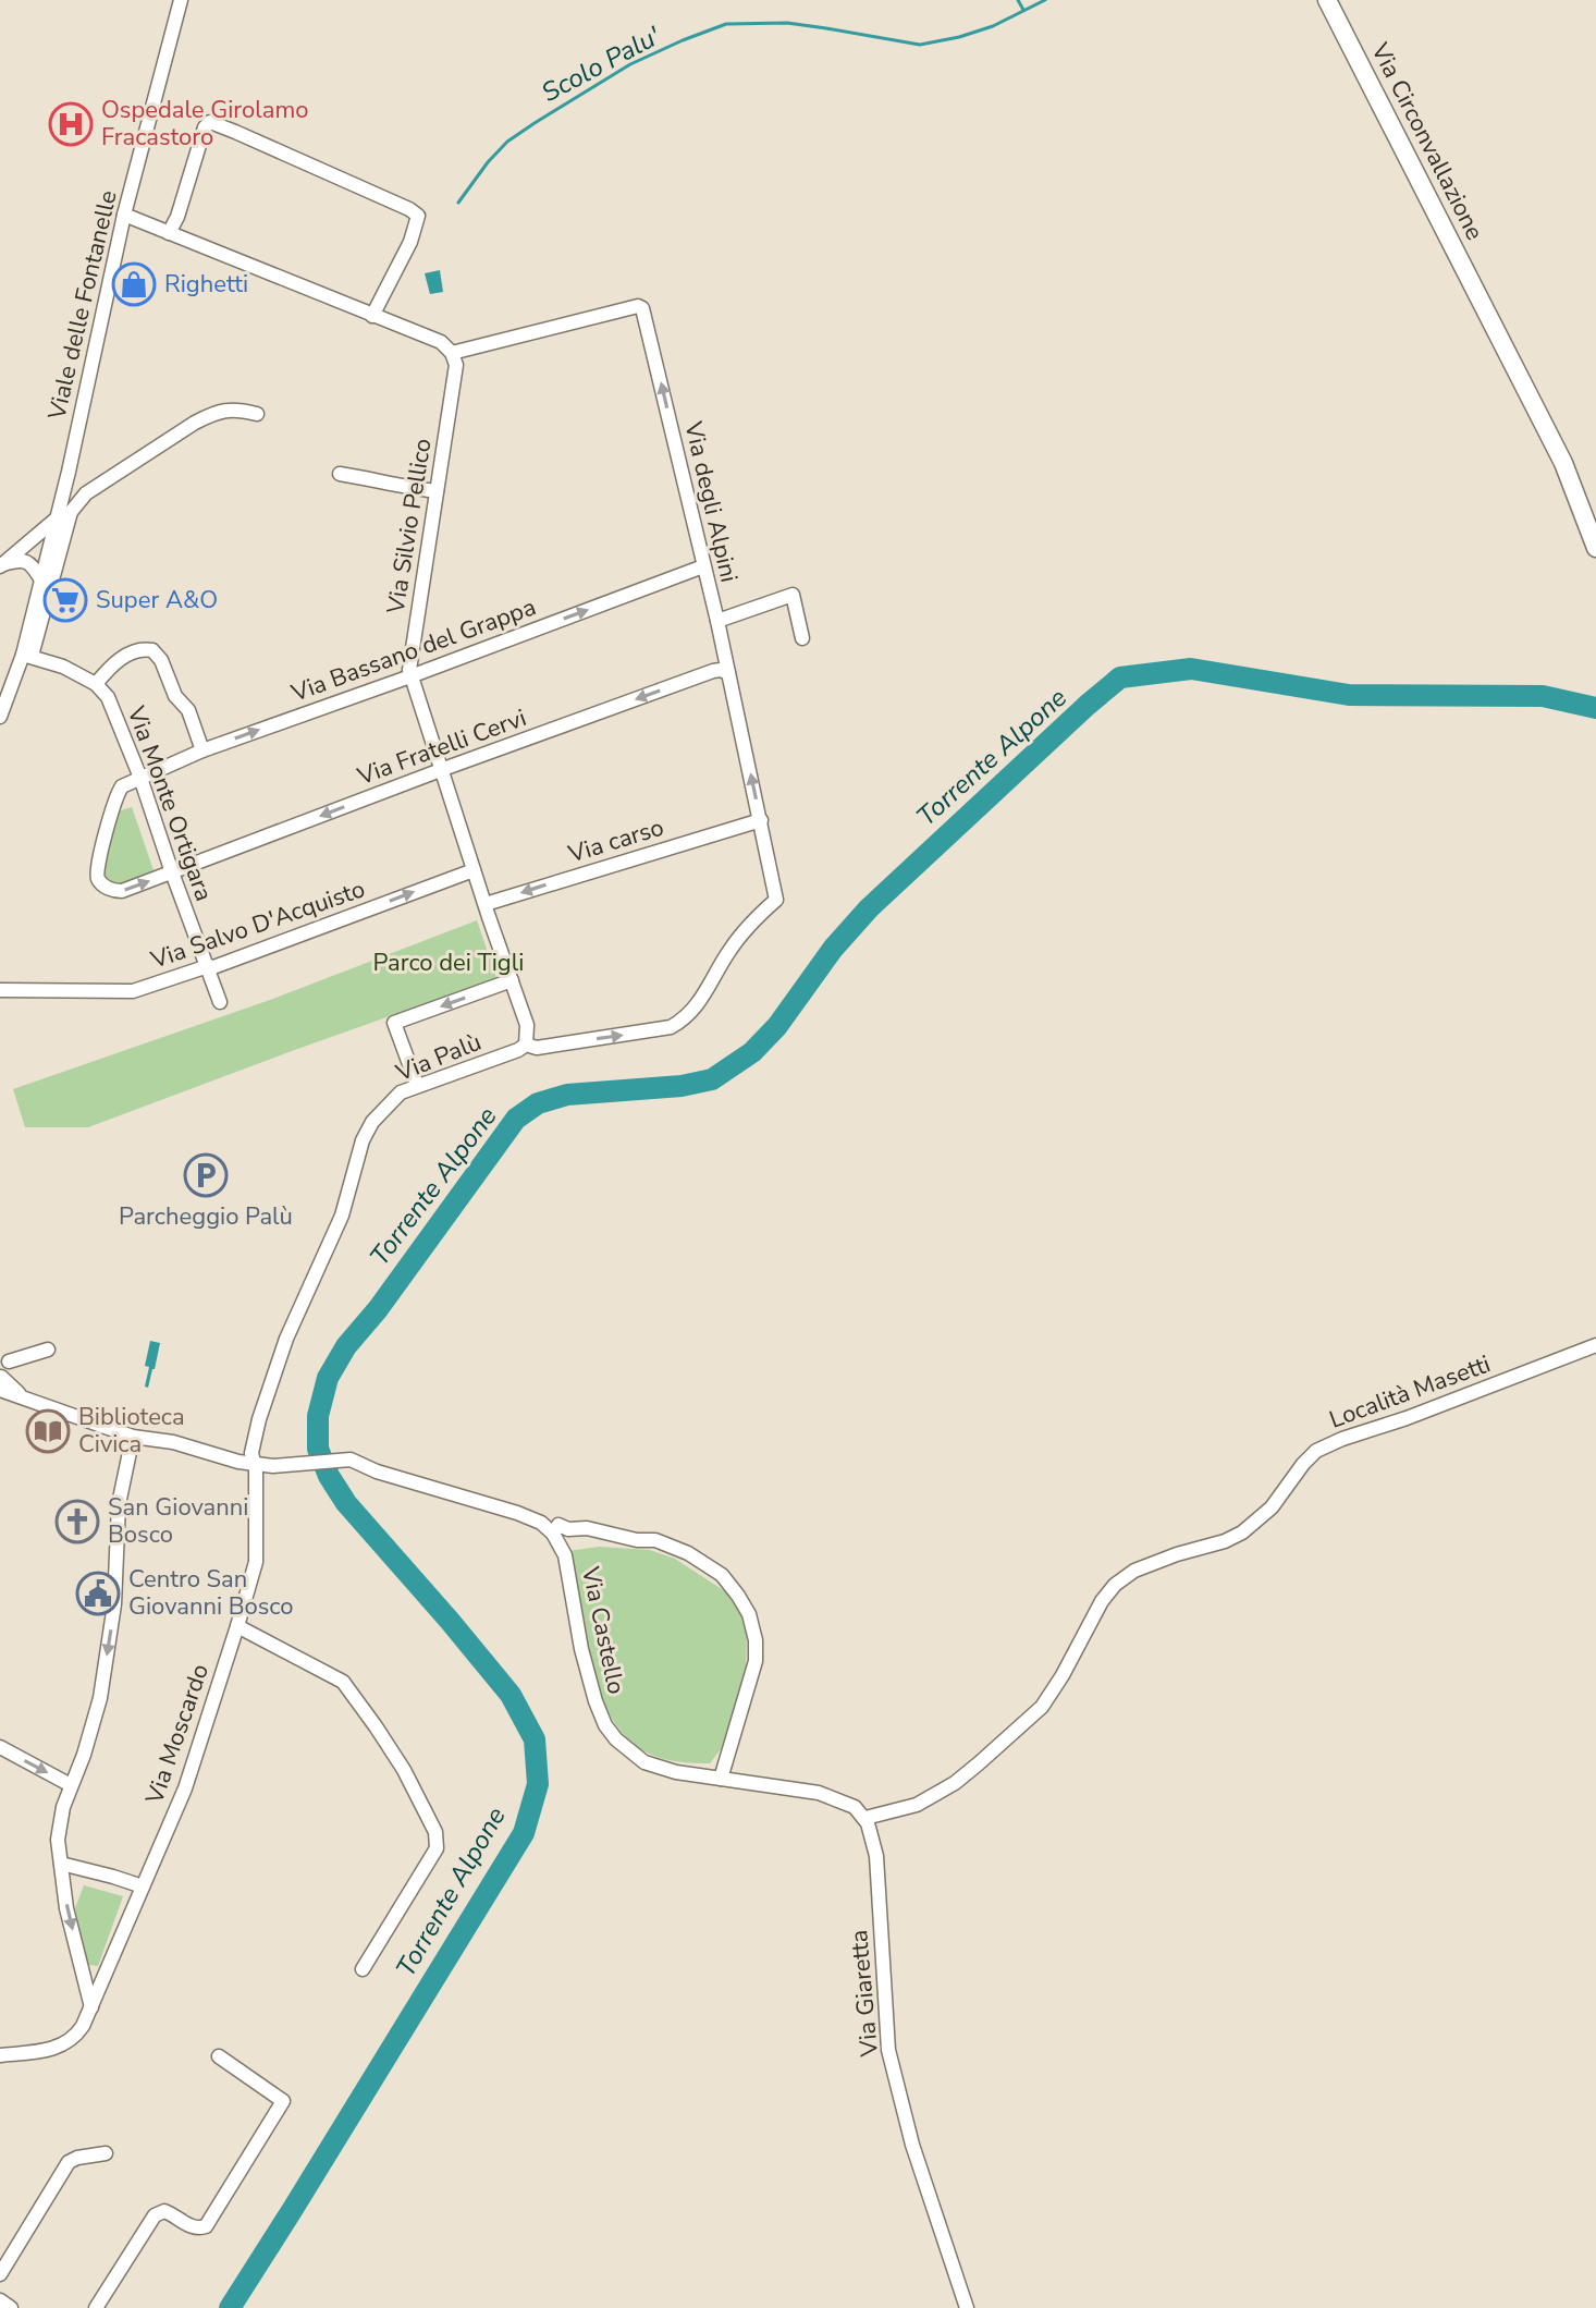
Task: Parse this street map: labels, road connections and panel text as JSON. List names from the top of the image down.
{
  "streets": {
    "main road": ["Via Circonvallazione"],
    "street": [
      "Viale delle Fontanelle",
      "Via degli Alpini",
      "Via Silvio Pellico",
      "Via Bassano del Grappa",
      "Via Fratelli Cervi",
      "Via Monte Ortigara",
      "Via carso",
      "Via Salvo D'Acquisto",
      "Via Palù",
      "Località Masetti",
      "Via Castello",
      "Via Moscardo",
      "Via Giaretta"
    ]
  },
  "crossings": [
    ["Via degli Alpini", "Via Silvio Pellico"],
    ["Via degli Alpini", "Via Bassano del Grappa"],
    ["Via degli Alpini", "Via Fratelli Cervi"],
    ["Via degli Alpini", "Via carso"],
    ["Via degli Alpini", "Via Palù"],
    ["Via Silvio Pellico", "Via Bassano del Grappa"],
    ["Via Silvio Pellico", "Via Fratelli Cervi"],
    ["Via Silvio Pellico", "Via carso"],
    ["Via Silvio Pellico", "Via Salvo D'Acquisto"],
    ["Via Silvio Pellico", "Via Palù"],
    ["Via Bassano del Grappa", "Via Fratelli Cervi"],
    ["Via Bassano del Grappa", "Via Monte Ortigara"],
    ["Via Fratelli Cervi", "Via Monte Ortigara"],
    ["Via Monte Ortigara", "Via Salvo D'Acquisto"],
    ["Via Palù", "Via Moscardo"],
    ["Località Masetti", "Via Giaretta"]
  ],
  "one_way": ["Via Bassano del Grappa", "Via carso", "Via Salvo D'Acquisto"],
  "water": ["Scolo Palu'", "Torrente Alpone"],
  "parks": ["Parco dei Tigli"],
  "places": {
    "hospital": ["Ospedale Girolamo Fracastoro"],
    "shop": ["Righetti"],
    "supermarket": ["Super A&O"],
    "parking": ["Parcheggio Palù"],
    "library": ["Biblioteca Civica"],
    "church": ["San Giovanni Bosco"],
    "public building": ["Centro San Giovanni Bosco"]
  }
}
